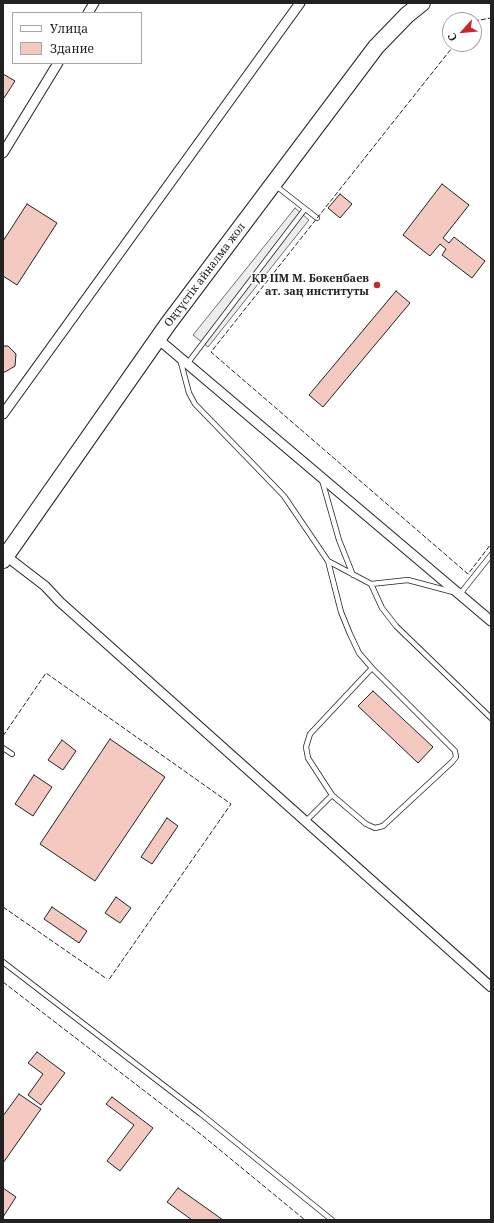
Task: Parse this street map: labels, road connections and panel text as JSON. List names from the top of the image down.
{
  "streets": {
    "highway": ["Оңтүстік айналма жол"]
  },
  "places": ["ҚР ІІМ М. Бөкенбаев ат. заң институты"],
  "legend": ["Улица", "Здание"],
  "north": "bottom left"
}
